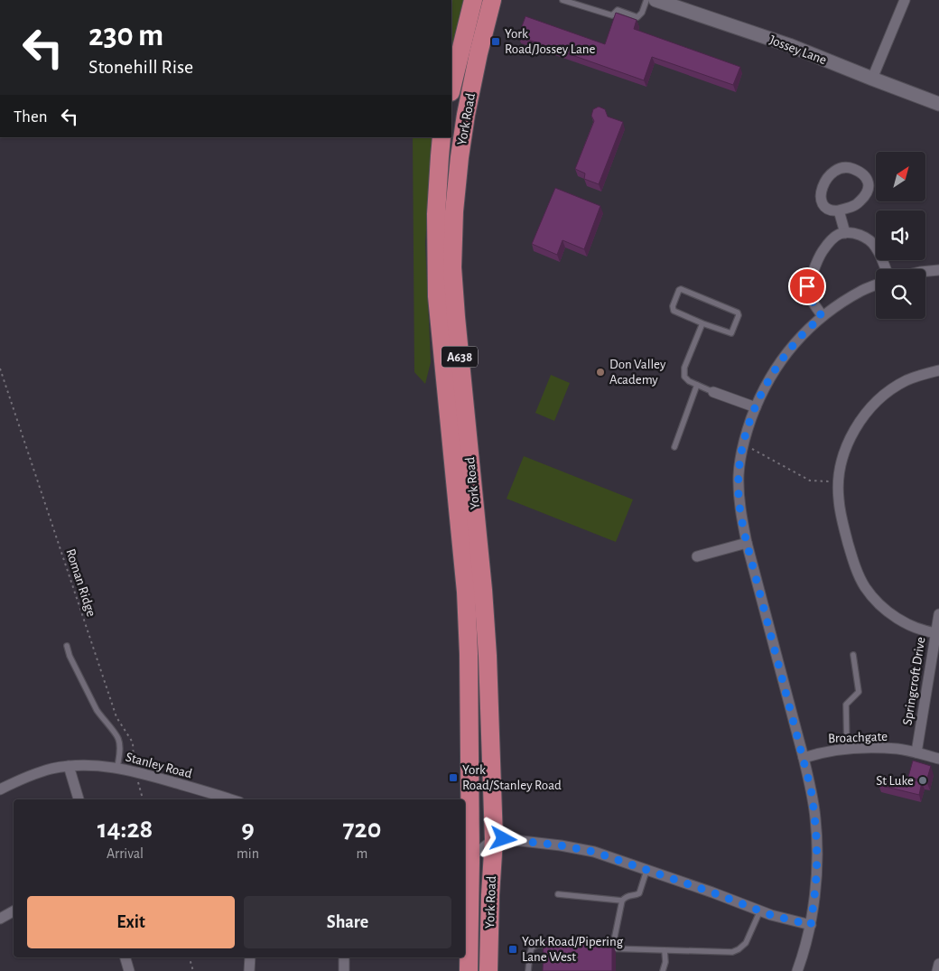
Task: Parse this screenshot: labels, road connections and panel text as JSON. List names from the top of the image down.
{
  "streets": {
    "highway": ["York Road", "A638"],
    "street": [
      "Jossey Lane",
      "Springcroft Drive",
      "Broachgate",
      "Stanley Road"
    ],
    "path": ["Roman Ridge"]
  },
  "crossings": [
    ["Roman Ridge", "Stanley Road"],
    ["Springcroft Drive", "Broachgate"]
  ],
  "places": {
    "transit": ["York Road/Jossey Lane", "York Road/Stanley Road", "York Road/Pipering Lane West"],
    "other": ["Don Valley Academy", "St Luke"]
  },
  "north": "top right",
  "page": {
    "turn": ["230 m", "Stonehill Rise"],
    "then": "Then",
    "eta": [
      "14:28",
      "Arrival",
      "9",
      "min",
      "720",
      "m"
    ],
    "buttons": ["Exit", "Share"]
  }
}
